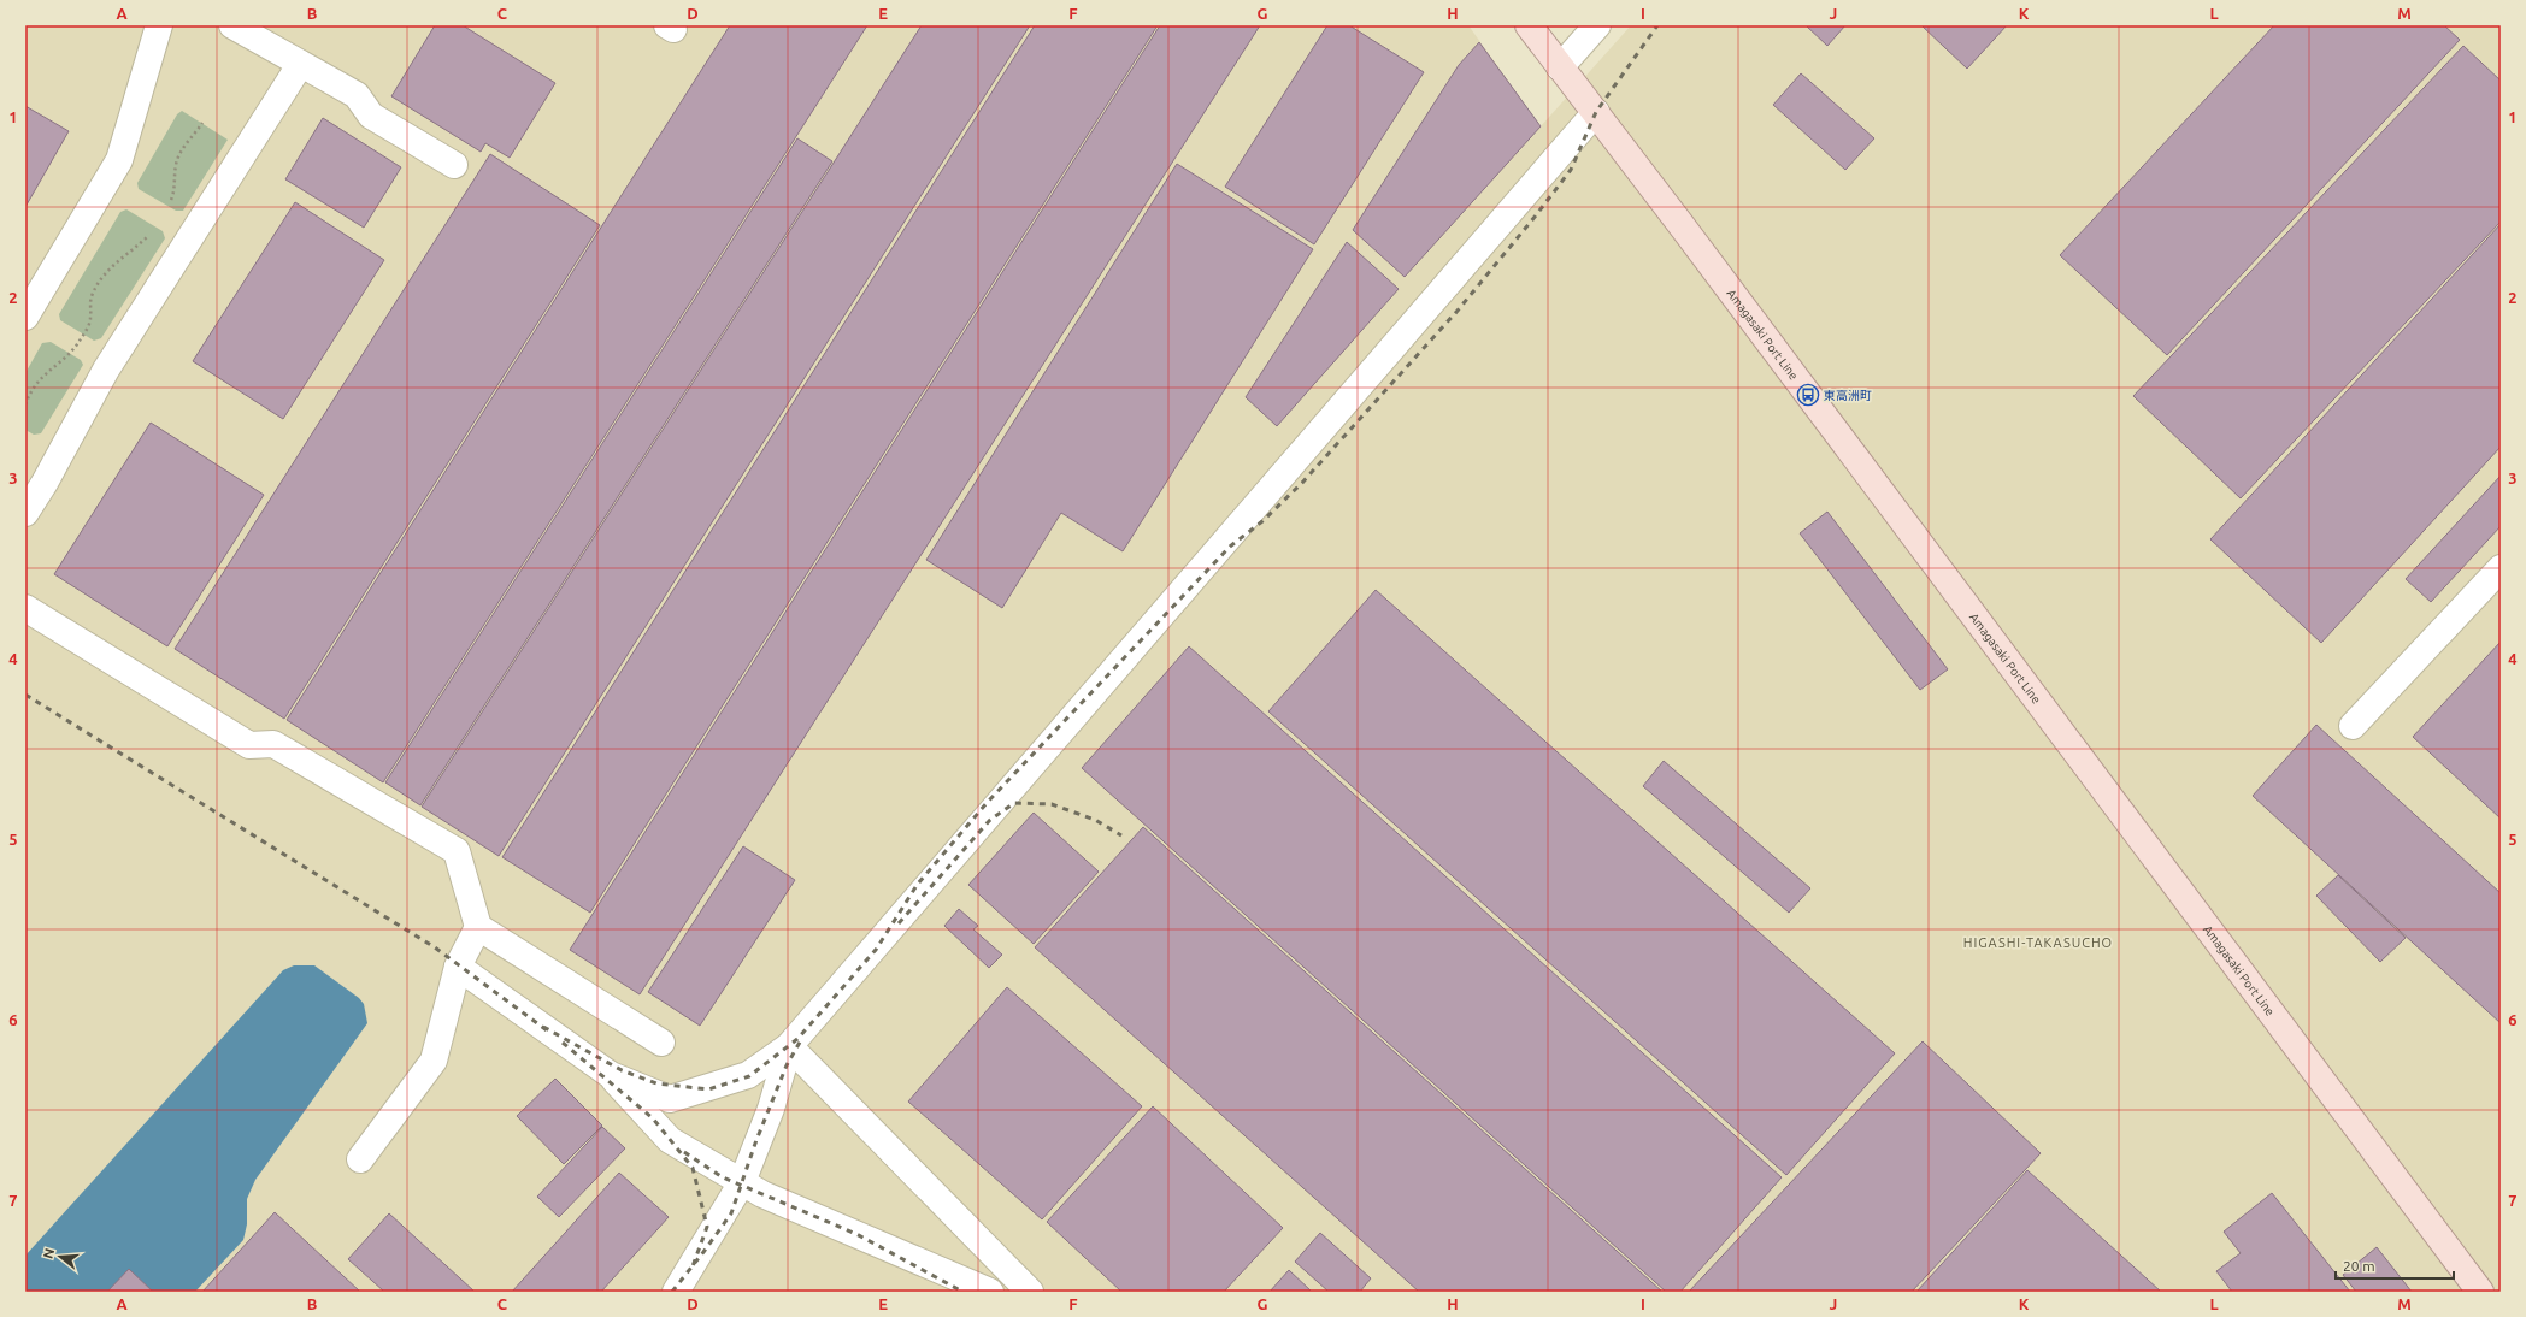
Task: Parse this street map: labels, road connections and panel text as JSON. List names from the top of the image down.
{
  "streets": {
    "main road": ["Amagasaki Port Line"]
  },
  "districts": ["HIGASHI-TAKASUCHO"],
  "places": {
    "bus stop": ["東高洲町"]
  },
  "scale_bar": "20 m",
  "north": "left",
  "grid": {
    "columns": [
      "A",
      "B",
      "C",
      "D",
      "E",
      "F",
      "G",
      "H",
      "I",
      "J",
      "K",
      "L",
      "M"
    ],
    "rows": [
      "1",
      "2",
      "3",
      "4",
      "5",
      "6",
      "7"
    ]
  }
}
